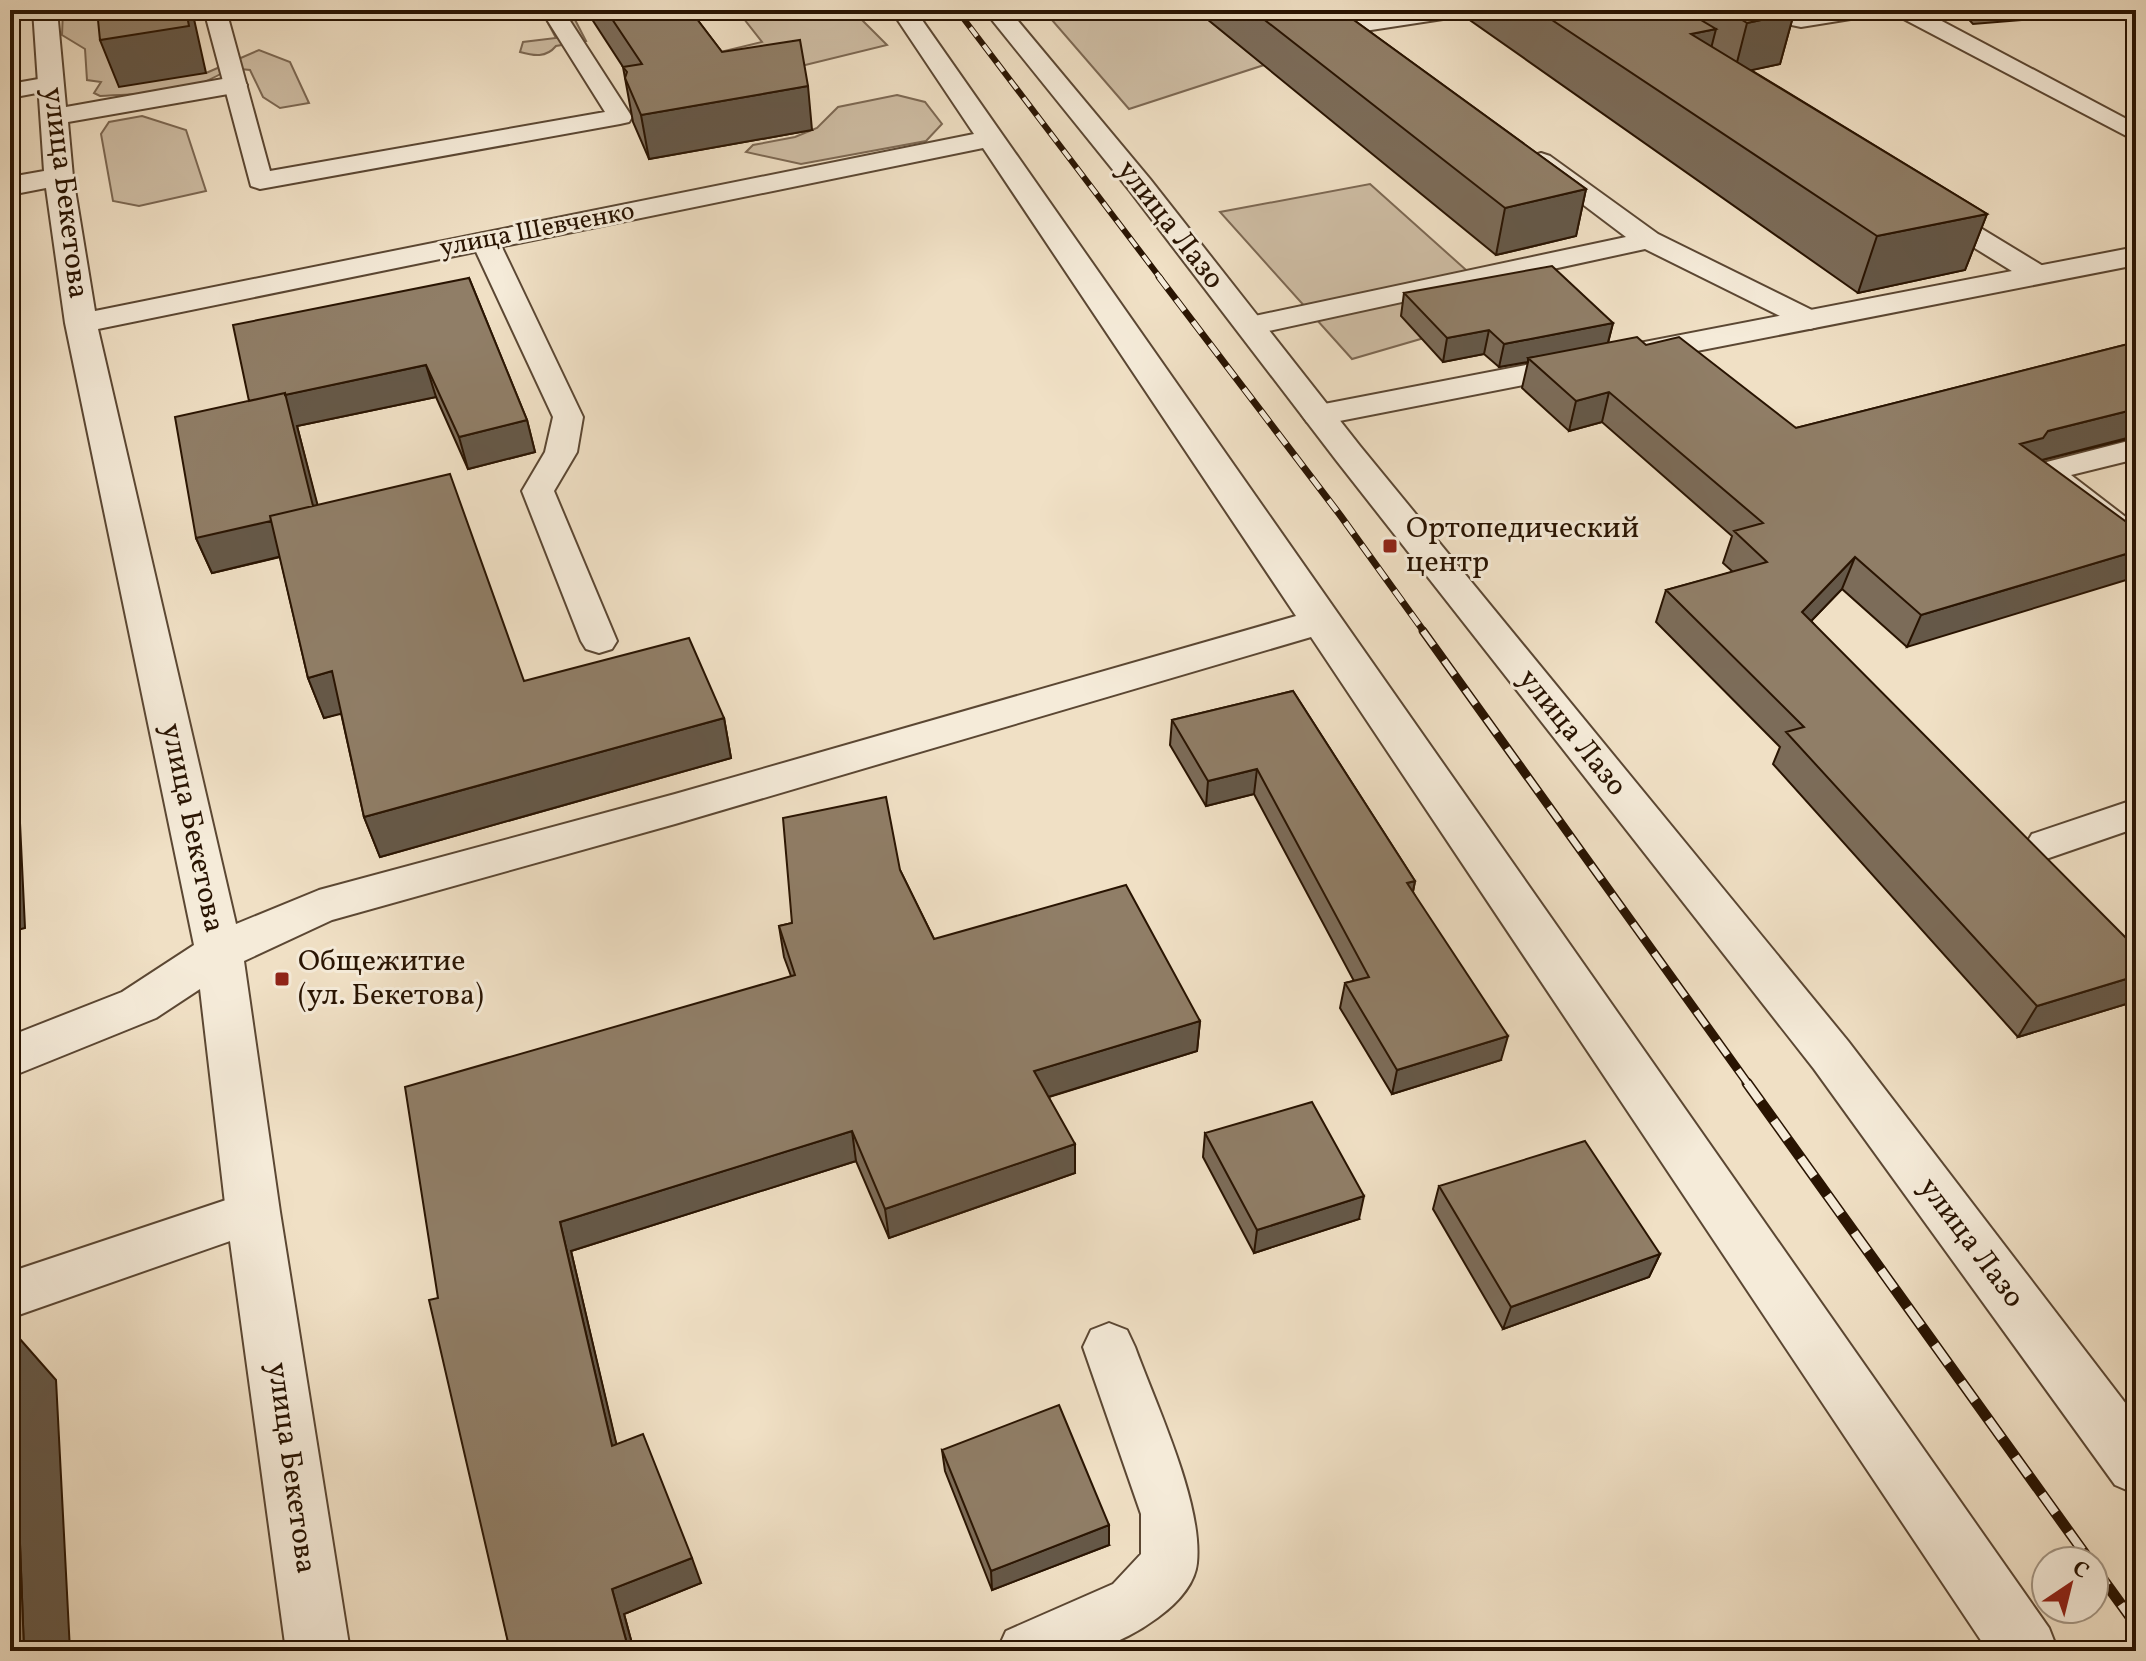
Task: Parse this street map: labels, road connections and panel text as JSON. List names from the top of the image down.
{
  "streets": {
    "street": ["улица Бекетова", "улица Лазо", "улица Шевченко"]
  },
  "crossings": [
    ["улица Бекетова", "улица Шевченко"]
  ],
  "places": {
    "transit": ["Ортопедический центр", "Общежитие (ул. Бекетова)"]
  },
  "north": "top right"
}
